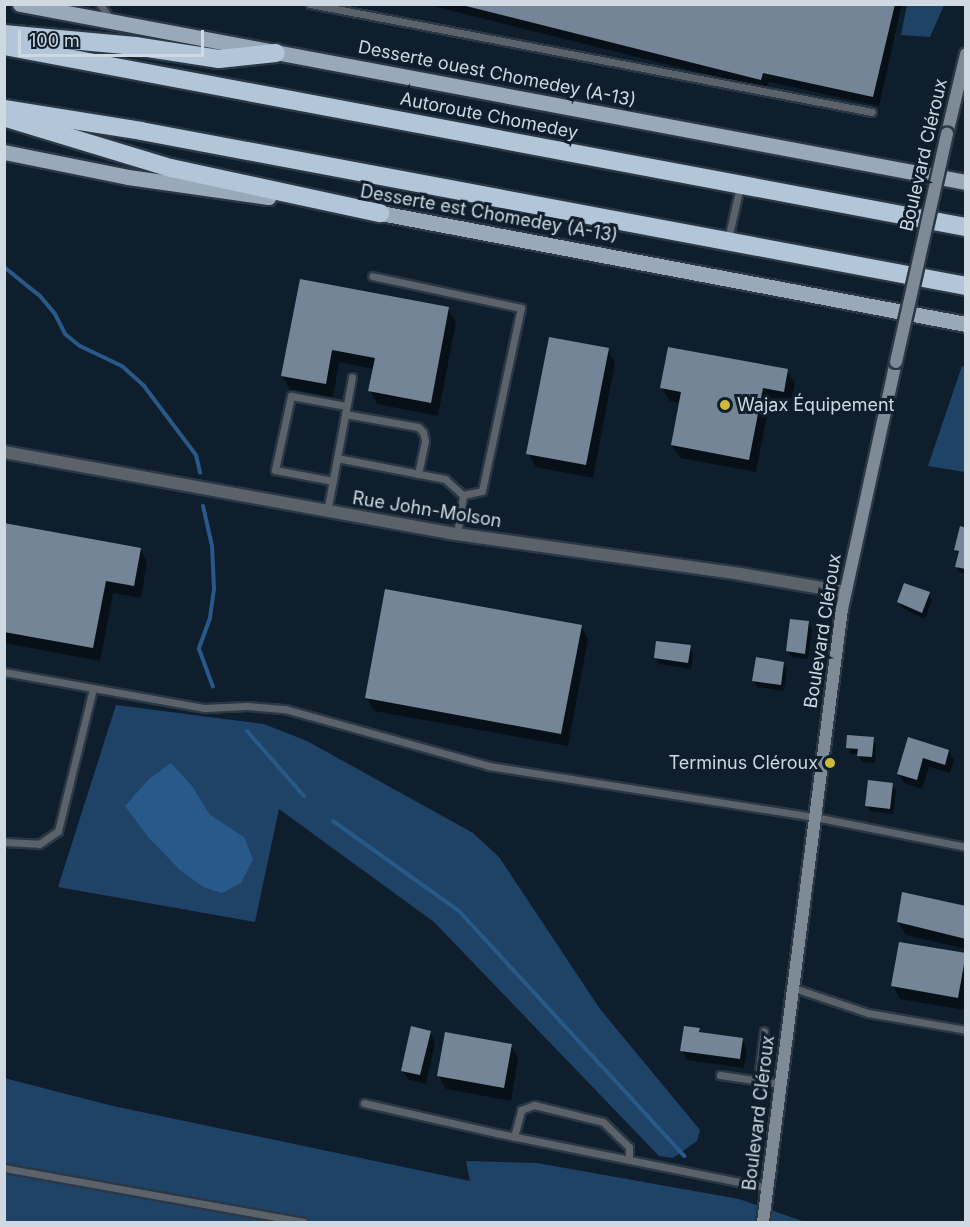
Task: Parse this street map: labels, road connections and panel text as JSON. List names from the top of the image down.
{
  "streets": {
    "highway": ["Autoroute Chomedey"],
    "main road": ["Desserte ouest Chomedey (A-13)", "Desserte est Chomedey (A-13)"],
    "street": ["Boulevard Cléroux", "Rue John-Molson"]
  },
  "crossings": [
    ["Boulevard Cléroux", "Rue John-Molson"]
  ],
  "places": ["Wajax Équipement", "Terminus Cléroux"],
  "scale_bar": "100 m"
}
